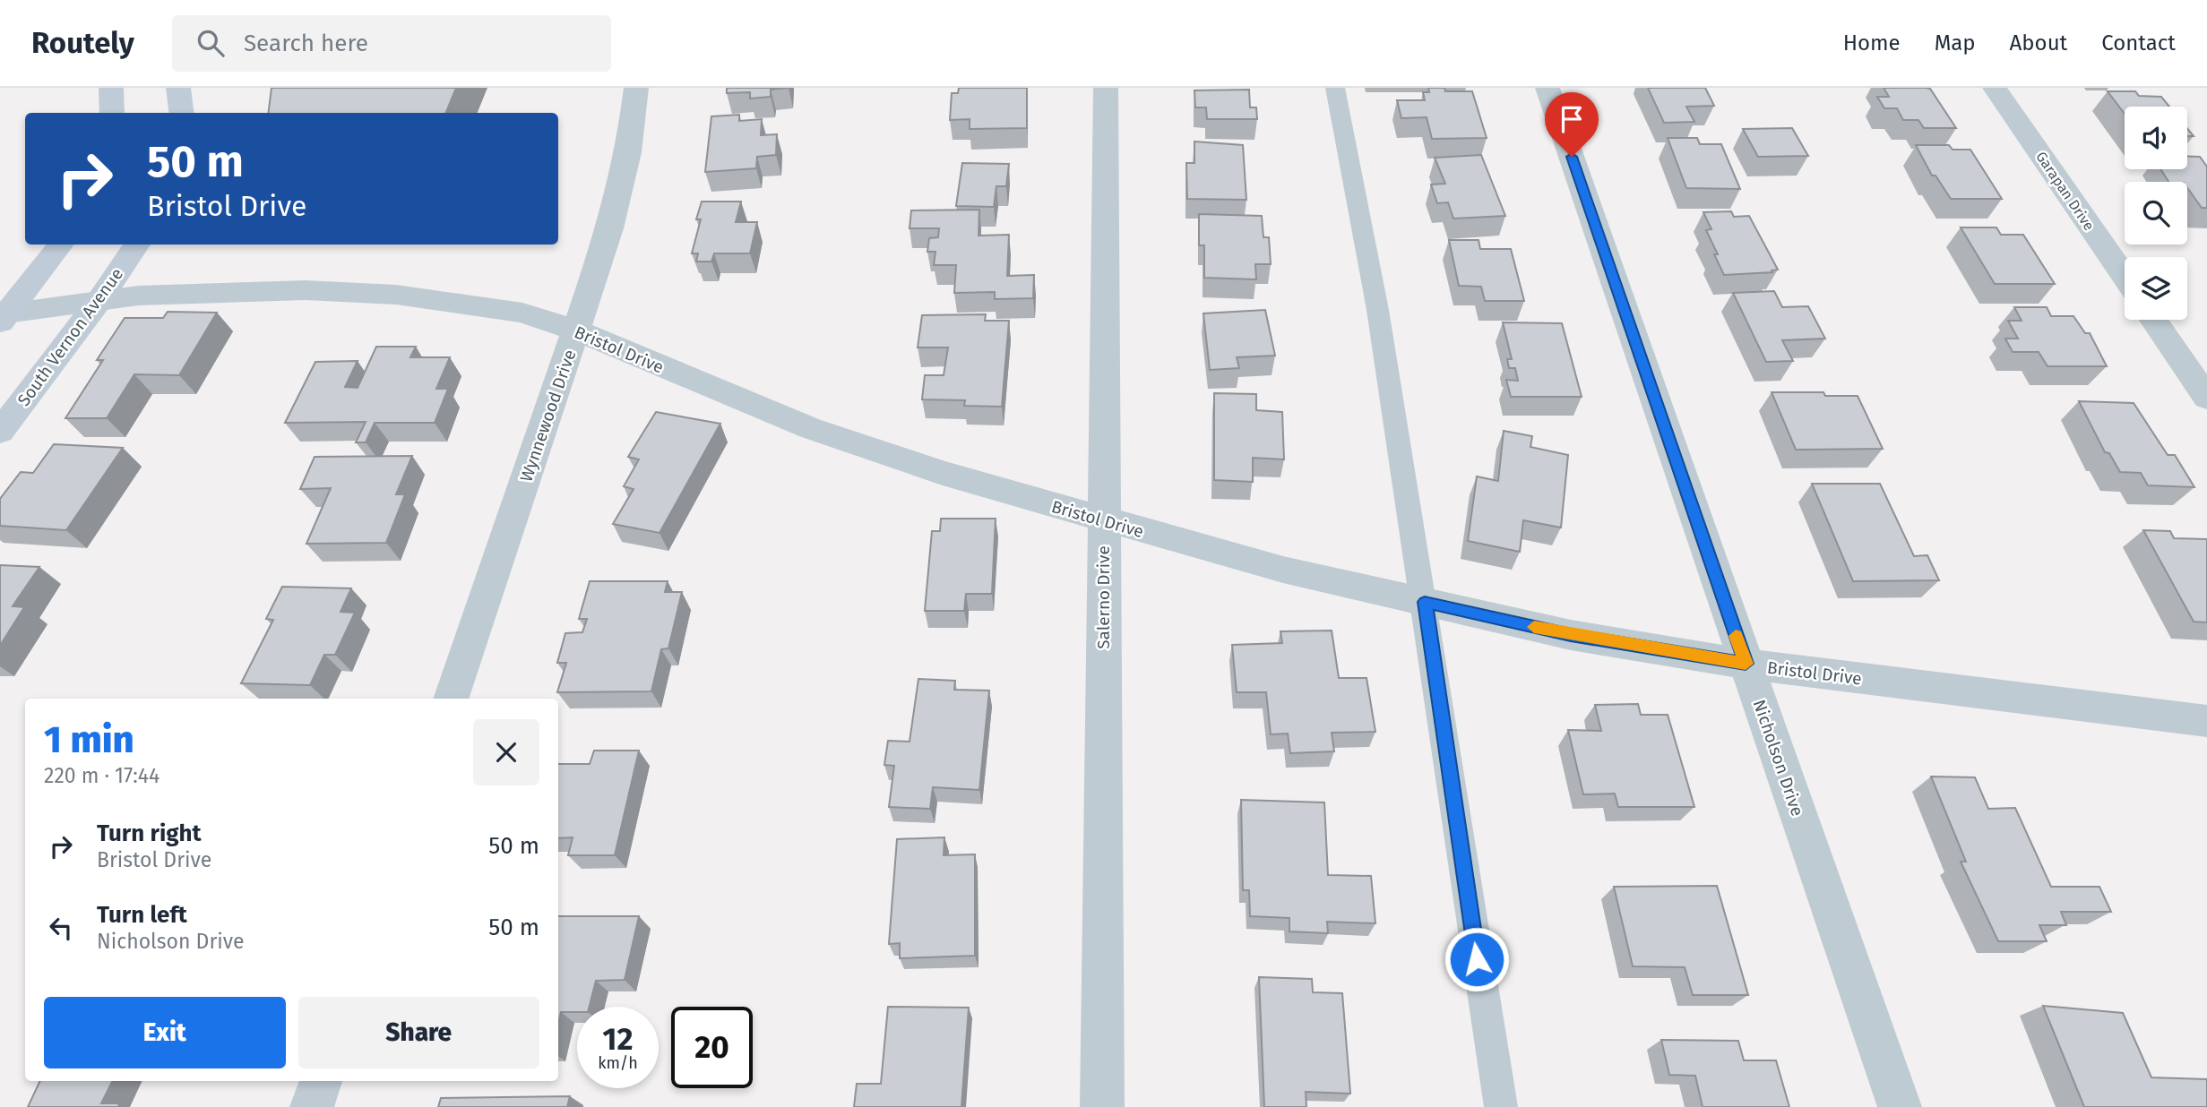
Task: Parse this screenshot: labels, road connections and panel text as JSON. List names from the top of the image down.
{
  "streets": {
    "main road": ["South Vernon Avenue"],
    "street": [
      "Garapan Drive",
      "Bristol Drive",
      "Wynnewood Drive",
      "Salerno Drive",
      "Nicholson Drive"
    ]
  },
  "crossings": [
    ["South Vernon Avenue", "Bristol Drive"],
    ["Bristol Drive", "Wynnewood Drive"],
    ["Bristol Drive", "Salerno Drive"],
    ["Bristol Drive", "Nicholson Drive"]
  ],
  "page": {
    "header": "Routely",
    "search": "Search here",
    "nav": [
      "Home",
      "Map",
      "About",
      "Contact"
    ],
    "turn": ["50 m", "Bristol Drive"],
    "heading": ["1 min", "220 m · 17:44"],
    "list": [
      {
        "name": "Turn right",
        "note": "Bristol Drive",
        "value": "50 m"
      },
      {
        "name": "Turn left",
        "note": "Nicholson Drive",
        "value": "50 m"
      }
    ],
    "buttons": ["Exit", "Share"],
    "speed": "12 km/h",
    "limit": "20"
  }
}
